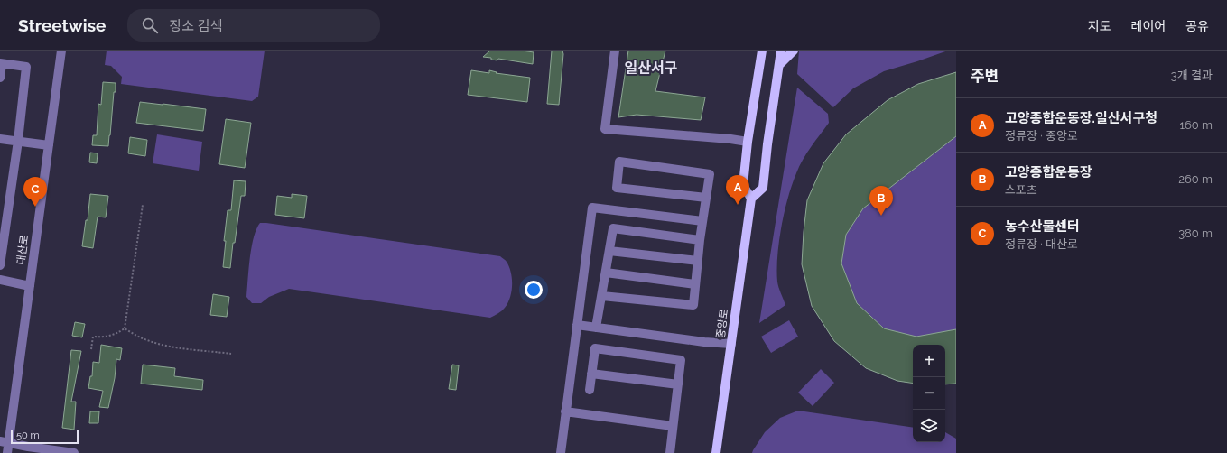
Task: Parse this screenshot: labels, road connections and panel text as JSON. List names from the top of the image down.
{
  "streets": {
    "main road": ["중앙로"],
    "street": ["대산로"]
  },
  "districts": ["일산서구"],
  "scale_bar": "50 m",
  "page": {
    "header": "Streetwise",
    "search": "장소 검색",
    "nav": ["지도", "레이어", "공유"],
    "heading": ["주변", "3개 결과"],
    "list": [
      {
        "mark": "A",
        "name": "고양종합운동장.일산서구청",
        "note": "정류장 · 중앙로",
        "value": "160 m"
      },
      {
        "mark": "B",
        "name": "고양종합운동장",
        "note": "스포츠",
        "value": "260 m"
      },
      {
        "mark": "C",
        "name": "농수산물센터",
        "note": "정류장 · 대산로",
        "value": "380 m"
      }
    ],
    "pins": ["A", "C", "B"],
    "map_buttons": ["+", "−"],
    "scale": "50 m"
  }
}
